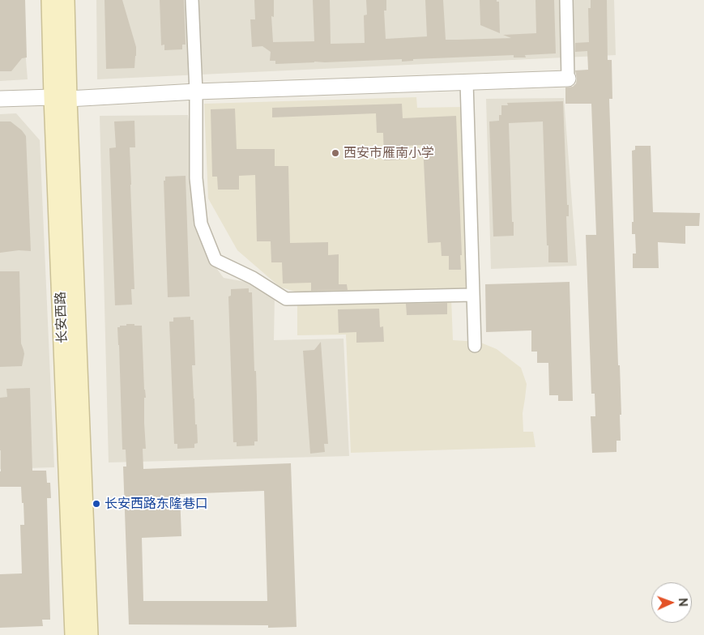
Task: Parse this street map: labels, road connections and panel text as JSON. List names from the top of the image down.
{
  "streets": {
    "main road": ["长安西路"]
  },
  "places": ["西安市雁南小学", "长安西路东隆巷口"],
  "north": "right"
}
